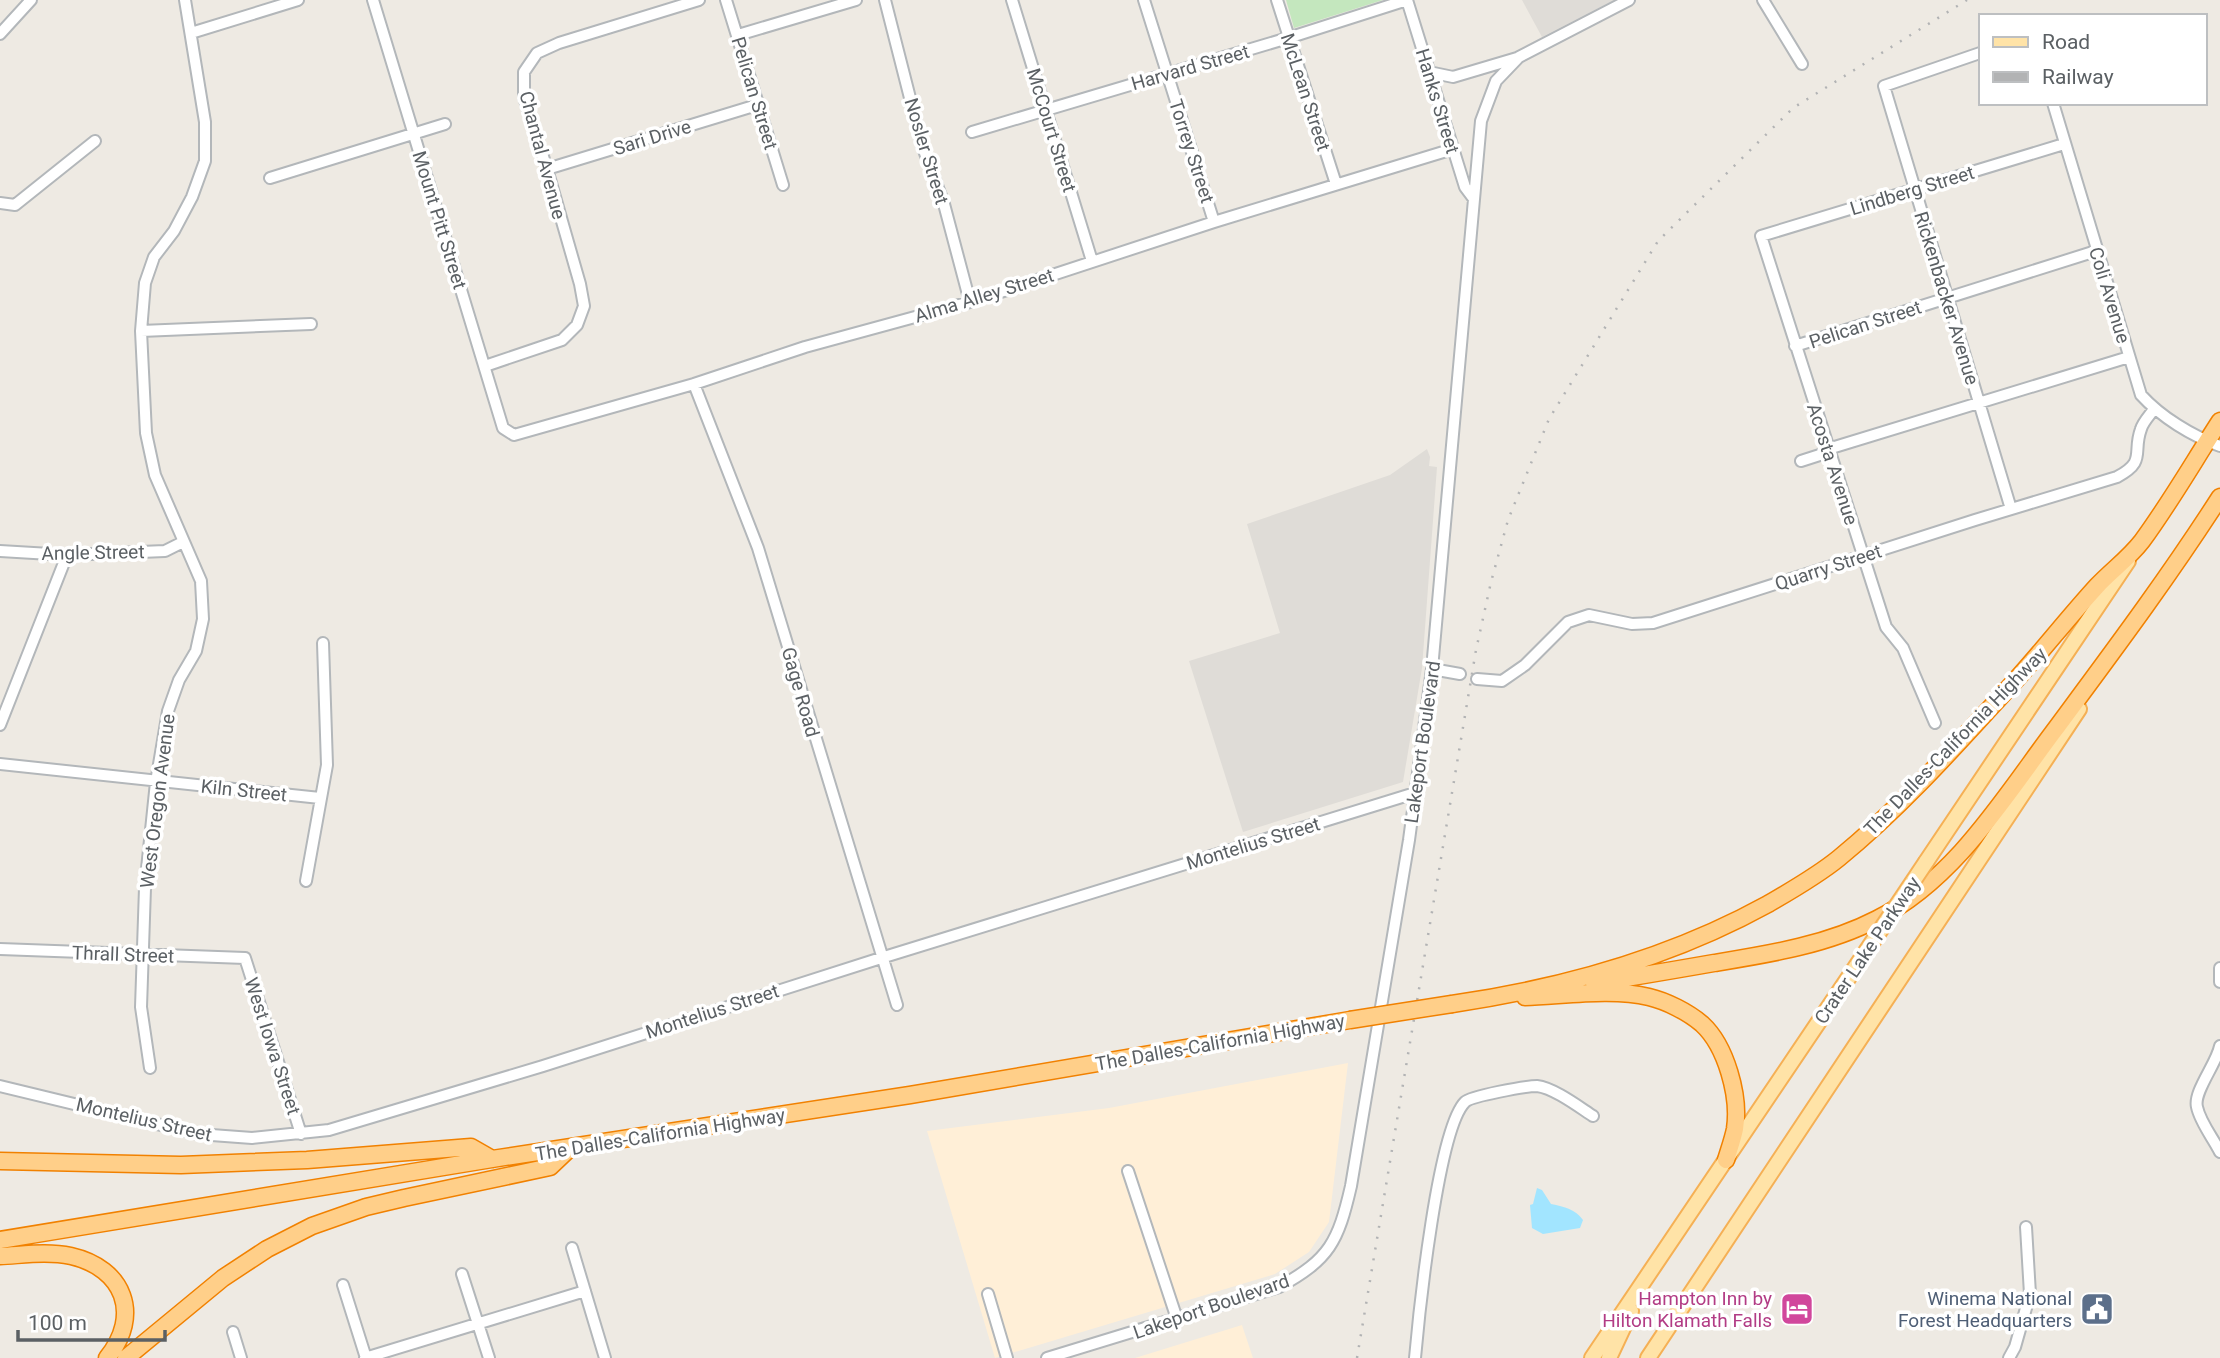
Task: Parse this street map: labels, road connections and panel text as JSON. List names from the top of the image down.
{
  "streets": {
    "highway": ["The Dalles-California Highway"],
    "main road": ["Crater Lake Parkway"],
    "street": [
      "Harvard Street",
      "McLean Street",
      "Pelican Street",
      "Hanks Street",
      "McCourt Street",
      "Sari Drive",
      "Nosler Street",
      "Torrey Street",
      "Chantal Avenue",
      "Lindberg Street",
      "Mount Pitt Street",
      "Alma Alley Street",
      "Coli Avenue",
      "Rickenbacker Avenue",
      "Acosta Avenue",
      "Angle Street",
      "Quarry Street",
      "Gage Road",
      "Lakeport Boulevard",
      "Kiln Street",
      "West Oregon Avenue",
      "Montelius Street",
      "Thrall Street",
      "West Iowa Street"
    ]
  },
  "crossings": [
    ["Harvard Street", "McLean Street"],
    ["Harvard Street", "Hanks Street"],
    ["Harvard Street", "McCourt Street"],
    ["Harvard Street", "Torrey Street"],
    ["McLean Street", "Alma Alley Street"],
    ["Pelican Street", "Sari Drive"],
    ["Pelican Street", "Coli Avenue"],
    ["Pelican Street", "Rickenbacker Avenue"],
    ["Pelican Street", "Acosta Avenue"],
    ["Hanks Street", "Alma Alley Street"],
    ["Hanks Street", "Lakeport Boulevard"],
    ["McCourt Street", "Alma Alley Street"],
    ["Sari Drive", "Chantal Avenue"],
    ["Nosler Street", "Alma Alley Street"],
    ["Torrey Street", "Alma Alley Street"],
    ["Chantal Avenue", "Mount Pitt Street"],
    ["Lindberg Street", "Coli Avenue"],
    ["Lindberg Street", "Rickenbacker Avenue"],
    ["Lindberg Street", "Acosta Avenue"],
    ["Mount Pitt Street", "Alma Alley Street"],
    ["Alma Alley Street", "Gage Road"],
    ["Coli Avenue", "Quarry Street"],
    ["Coli Avenue", "The Dalles-California Highway"],
    ["Rickenbacker Avenue", "Quarry Street"],
    ["Acosta Avenue", "Quarry Street"],
    ["Angle Street", "West Oregon Avenue"],
    ["Gage Road", "Montelius Street"],
    ["The Dalles-California Highway", "Crater Lake Parkway"],
    ["Lakeport Boulevard", "Montelius Street"],
    ["Kiln Street", "West Oregon Avenue"],
    ["West Oregon Avenue", "Thrall Street"],
    ["Montelius Street", "West Iowa Street"],
    ["Thrall Street", "West Iowa Street"]
  ],
  "places": {
    "hotel": ["Hampton Inn by Hilton Klamath Falls"],
    "public building": ["Winema National Forest Headquarters"]
  },
  "legend": ["Road", "Railway"],
  "scale_bar": "100 m"
}
